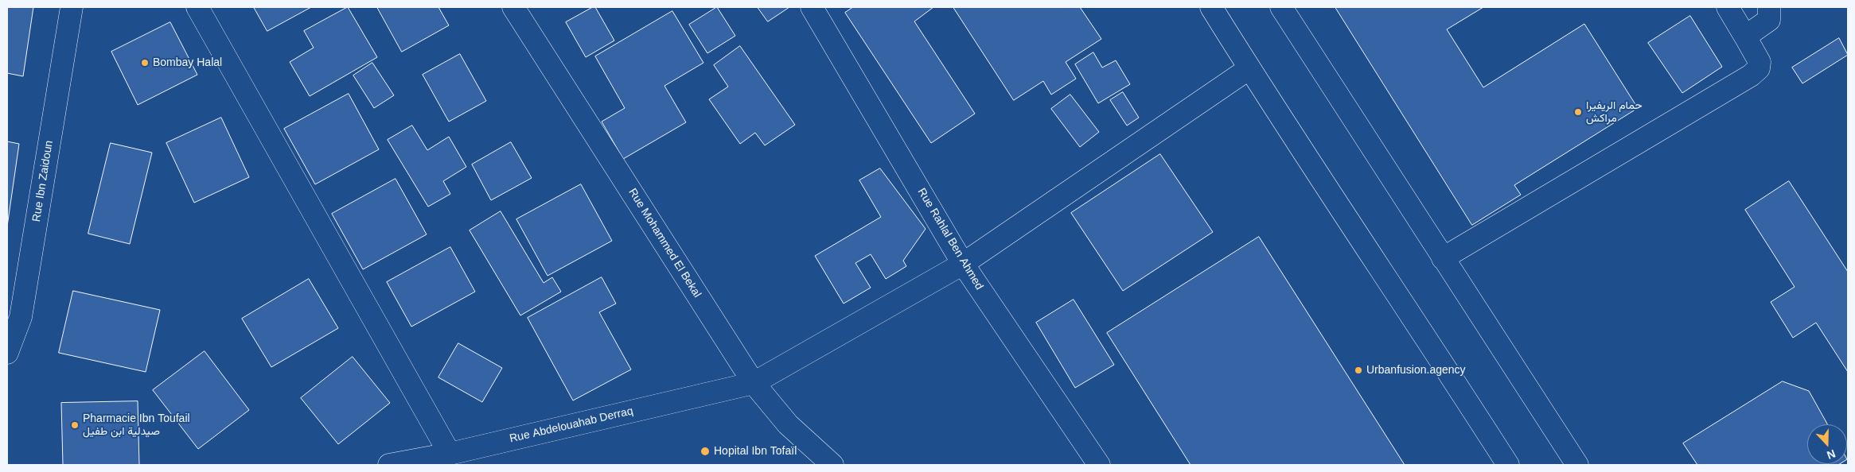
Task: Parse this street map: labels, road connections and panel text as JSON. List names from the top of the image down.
{
  "streets": {
    "street": [
      "Rue Ibn Zaidoun",
      "Rue Rahlal Ben Ahmed",
      "Rue Mohammed El Bekal",
      "Rue Abdelouahab Derraq"
    ]
  },
  "crossings": [
    ["Rue Rahlal Ben Ahmed", "Rue Abdelouahab Derraq"],
    ["Rue Mohammed El Bekal", "Rue Abdelouahab Derraq"]
  ],
  "places": [
    "Bombay Halal",
    "حمام الريفيرا مراكش",
    "Urbanfusion.agency",
    "Pharmacie Ibn Toufail صيدلية ابن طفيل",
    "Hopital Ibn Tofaïl"
  ],
  "north": "bottom"
}
